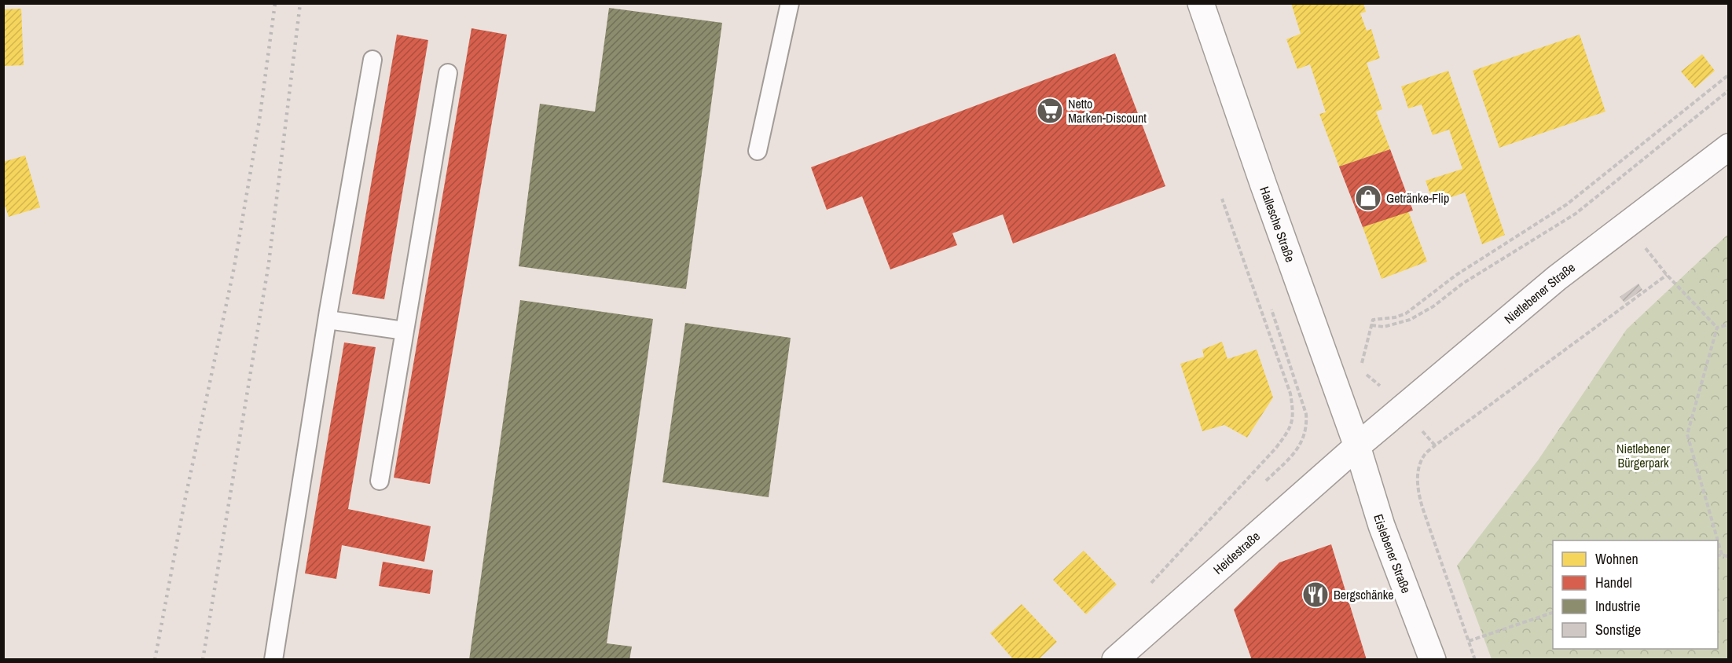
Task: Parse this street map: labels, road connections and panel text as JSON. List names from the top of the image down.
{
  "streets": {
    "main road": [
      "Hallesche Straße",
      "Nietlebener Straße",
      "Heidestraße",
      "Eislebener Straße"
    ]
  },
  "crossings": [
    ["Hallesche Straße", "Nietlebener Straße"],
    ["Hallesche Straße", "Heidestraße"],
    ["Hallesche Straße", "Eislebener Straße"],
    ["Nietlebener Straße", "Heidestraße"],
    ["Nietlebener Straße", "Eislebener Straße"],
    ["Heidestraße", "Eislebener Straße"]
  ],
  "parks": ["Nietlebener Bürgerpark"],
  "places": {
    "supermarket": ["Netto Marken-Discount"],
    "shop": ["Getränke-Flip"],
    "restaurant": ["Bergschänke"]
  },
  "legend": [
    "Wohnen",
    "Handel",
    "Industrie",
    "Sonstige"
  ]
}
